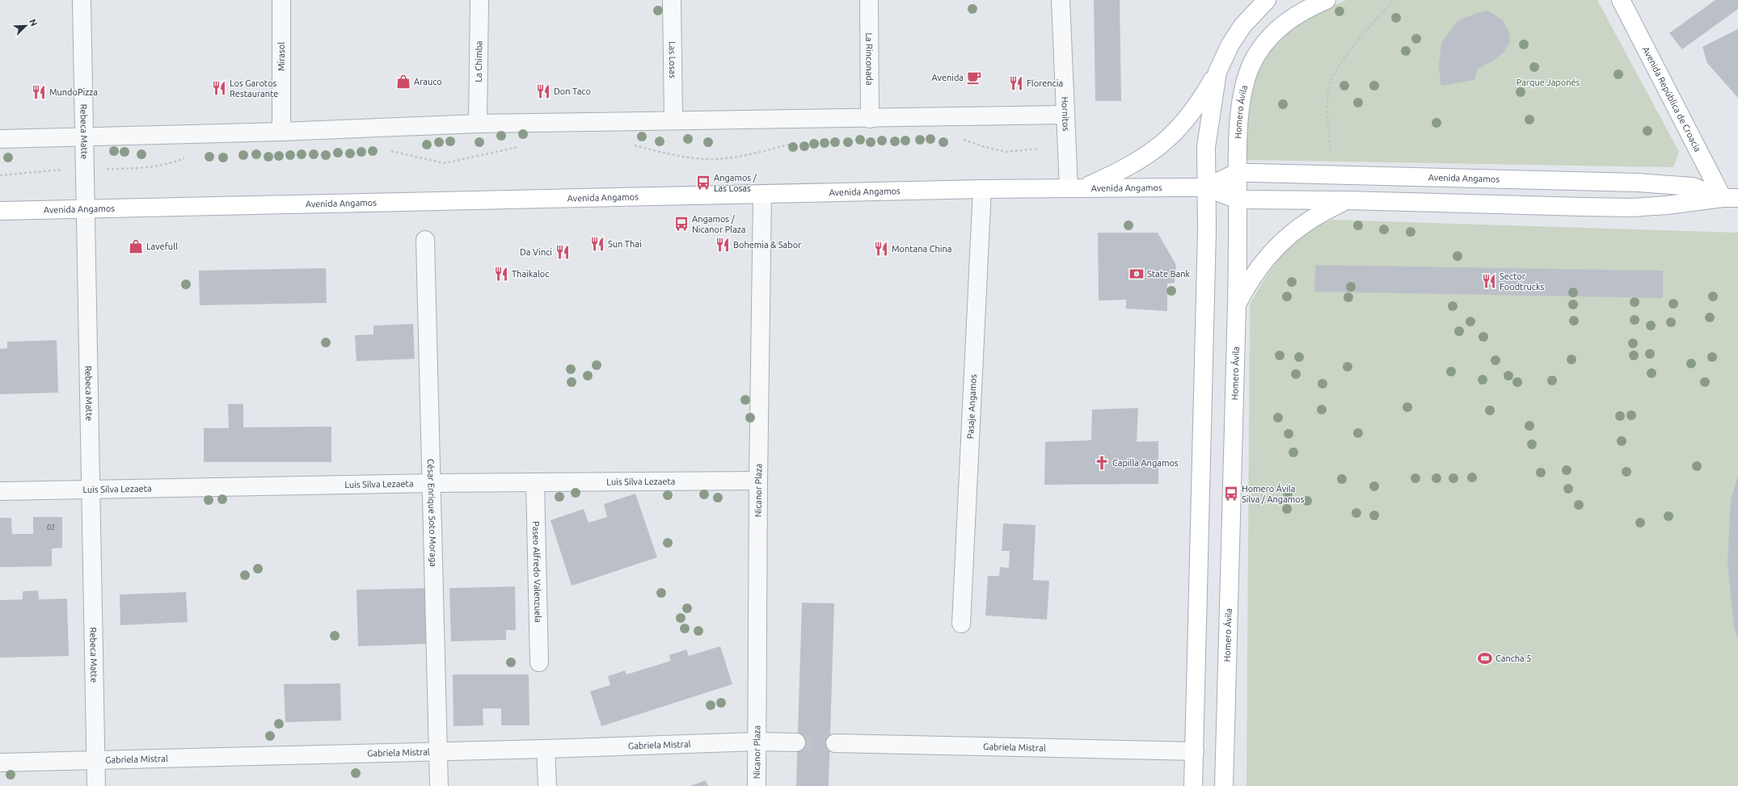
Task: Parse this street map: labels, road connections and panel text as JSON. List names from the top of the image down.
{
  "streets": {
    "main road": ["Avenida República de Croacia", "Homero Ávila", "Avenida Angamos"],
    "street": [
      "Mirasol",
      "La Rinconada",
      "Las Losas",
      "La Chimba",
      "Hornitos",
      "Rebeca Matte",
      "Pasaje Angamos",
      "Luis Silva Lezaeta",
      "Nicanor Plaza",
      "César Enrique Soto Moraga",
      "Paseo Alfredo Valenzuela",
      "Gabriela Mistral"
    ]
  },
  "crossings": [
    ["Avenida República de Croacia", "Avenida Angamos"],
    ["Homero Ávila", "Avenida Angamos"],
    ["Hornitos", "Avenida Angamos"],
    ["Rebeca Matte", "Avenida Angamos"],
    ["Rebeca Matte", "Luis Silva Lezaeta"],
    ["Rebeca Matte", "Gabriela Mistral"],
    ["Avenida Angamos", "Pasaje Angamos"],
    ["Avenida Angamos", "Nicanor Plaza"],
    ["Luis Silva Lezaeta", "Nicanor Plaza"],
    ["Luis Silva Lezaeta", "César Enrique Soto Moraga"],
    ["Luis Silva Lezaeta", "Paseo Alfredo Valenzuela"],
    ["Nicanor Plaza", "Gabriela Mistral"],
    ["César Enrique Soto Moraga", "Gabriela Mistral"]
  ],
  "parks": ["Parque Japonés"],
  "places": {
    "cafe": ["Avenida"],
    "shop": ["Arauco", "Lavefull"],
    "restaurant": [
      "Florencia",
      "Los Garotos Restaurante",
      "Don Taco",
      "MundoPizza",
      "Sun Thai",
      "Bohemia & Sabor",
      "Montana China",
      "Da Vinci",
      "Thaikaloc",
      "Sector Foodtrucks"
    ],
    "bus stop": ["Angamos / Las Losas", "Angamos / Nicanor Plaza", "Homero Ávila Silva / Angamos"],
    "bank": ["State Bank"],
    "church": ["Capilla Angamos"],
    "sports": ["Cancha 5"]
  },
  "house_numbers": ["02"],
  "north": "top right"
}
